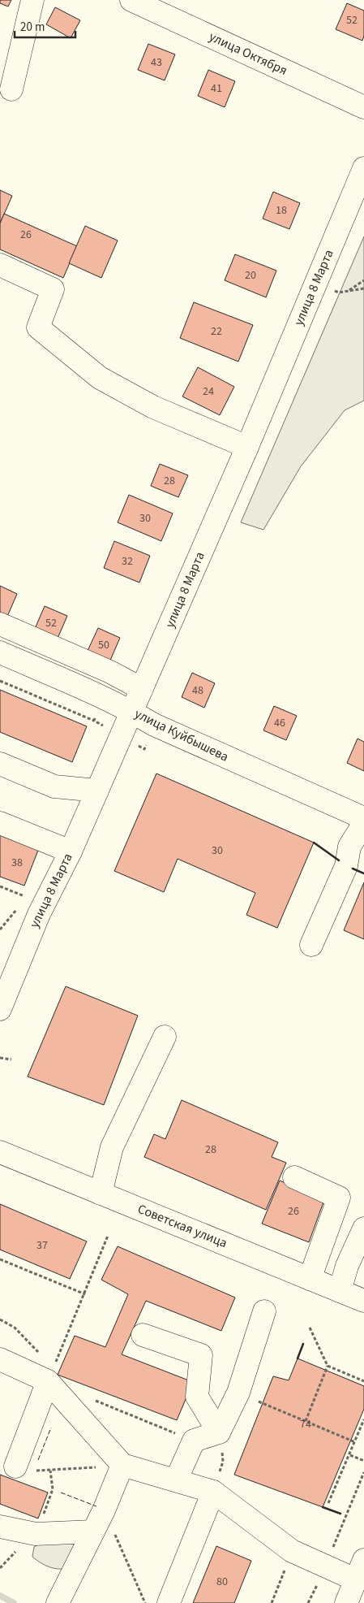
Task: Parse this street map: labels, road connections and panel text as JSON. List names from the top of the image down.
{
  "streets": {
    "street": [
      "улица Октября",
      "улица 8 Марта",
      "улица Куйбышева",
      "Советская улица"
    ]
  },
  "crossings": [
    ["улица 8 Марта", "улица Куйбышева"]
  ],
  "house_numbers": [
    "52",
    "43",
    "41",
    "18",
    "26",
    "20",
    "22",
    "24",
    "28",
    "30",
    "32",
    "52",
    "50",
    "48",
    "46",
    "30",
    "38",
    "28",
    "26",
    "37",
    "74",
    "80"
  ],
  "scale_bar": "20 m"
}
